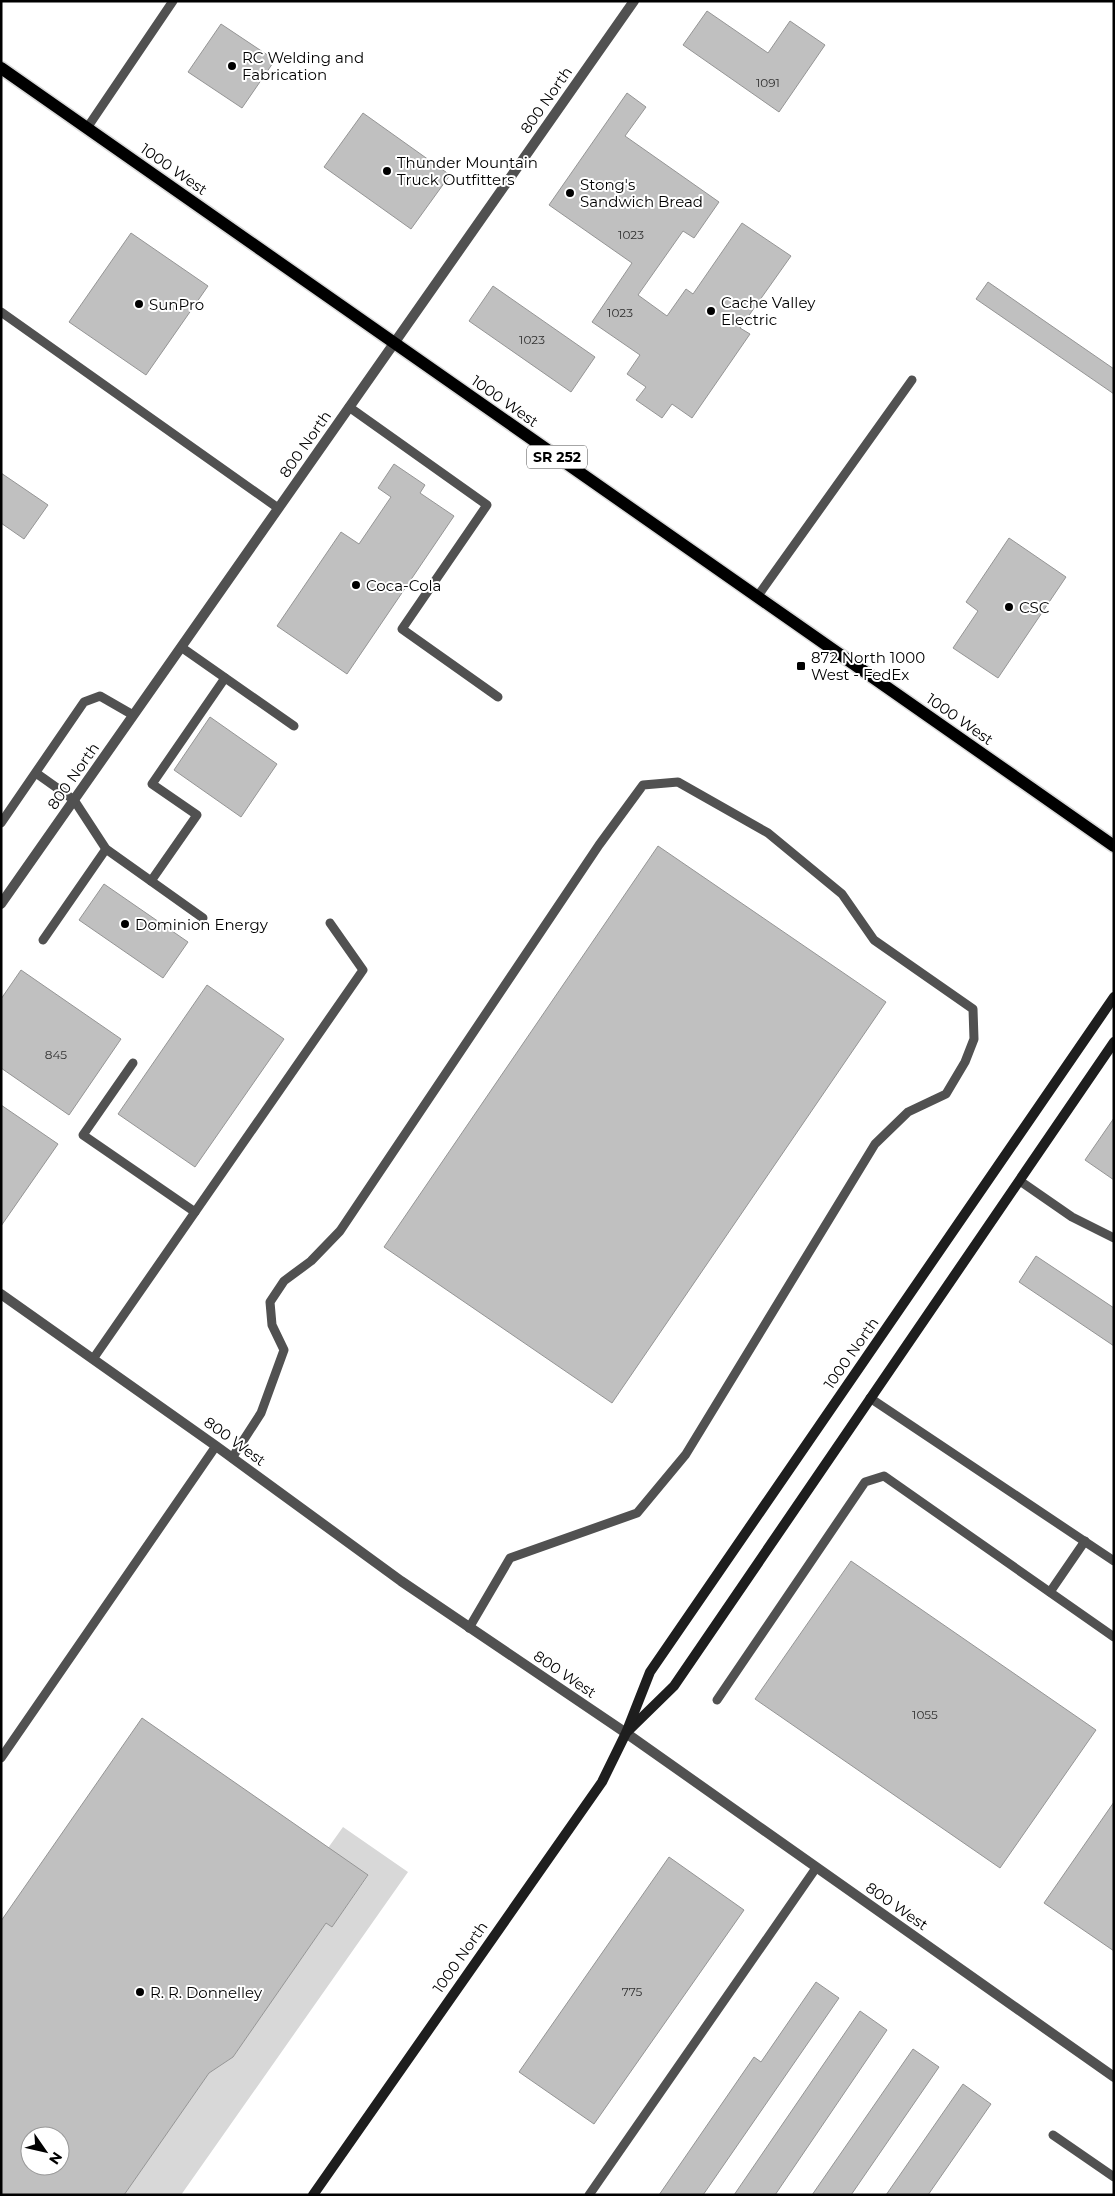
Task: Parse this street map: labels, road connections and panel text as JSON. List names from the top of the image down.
{
  "streets": {
    "main road": ["1000 West", "SR 252"],
    "street": ["800 North", "1000 North", "800 West"]
  },
  "crossings": [
    ["800 North", "1000 West"],
    ["1000 North", "800 West"]
  ],
  "places": {
    "other": [
      "RC Welding and Fabrication",
      "Thunder Mountain Truck Outfitters",
      "Stong's Sandwich Bread",
      "SunPro",
      "Cache Valley Electric",
      "Coca-Cola",
      "CSC",
      "Dominion Energy",
      "R. R. Donnelley"
    ],
    "transit": ["872 North 1000 West - FedEx"]
  },
  "house_numbers": [
    "1091",
    "1023",
    "1023",
    "1023",
    "845",
    "1055",
    "775"
  ],
  "north": "bottom right"
}
